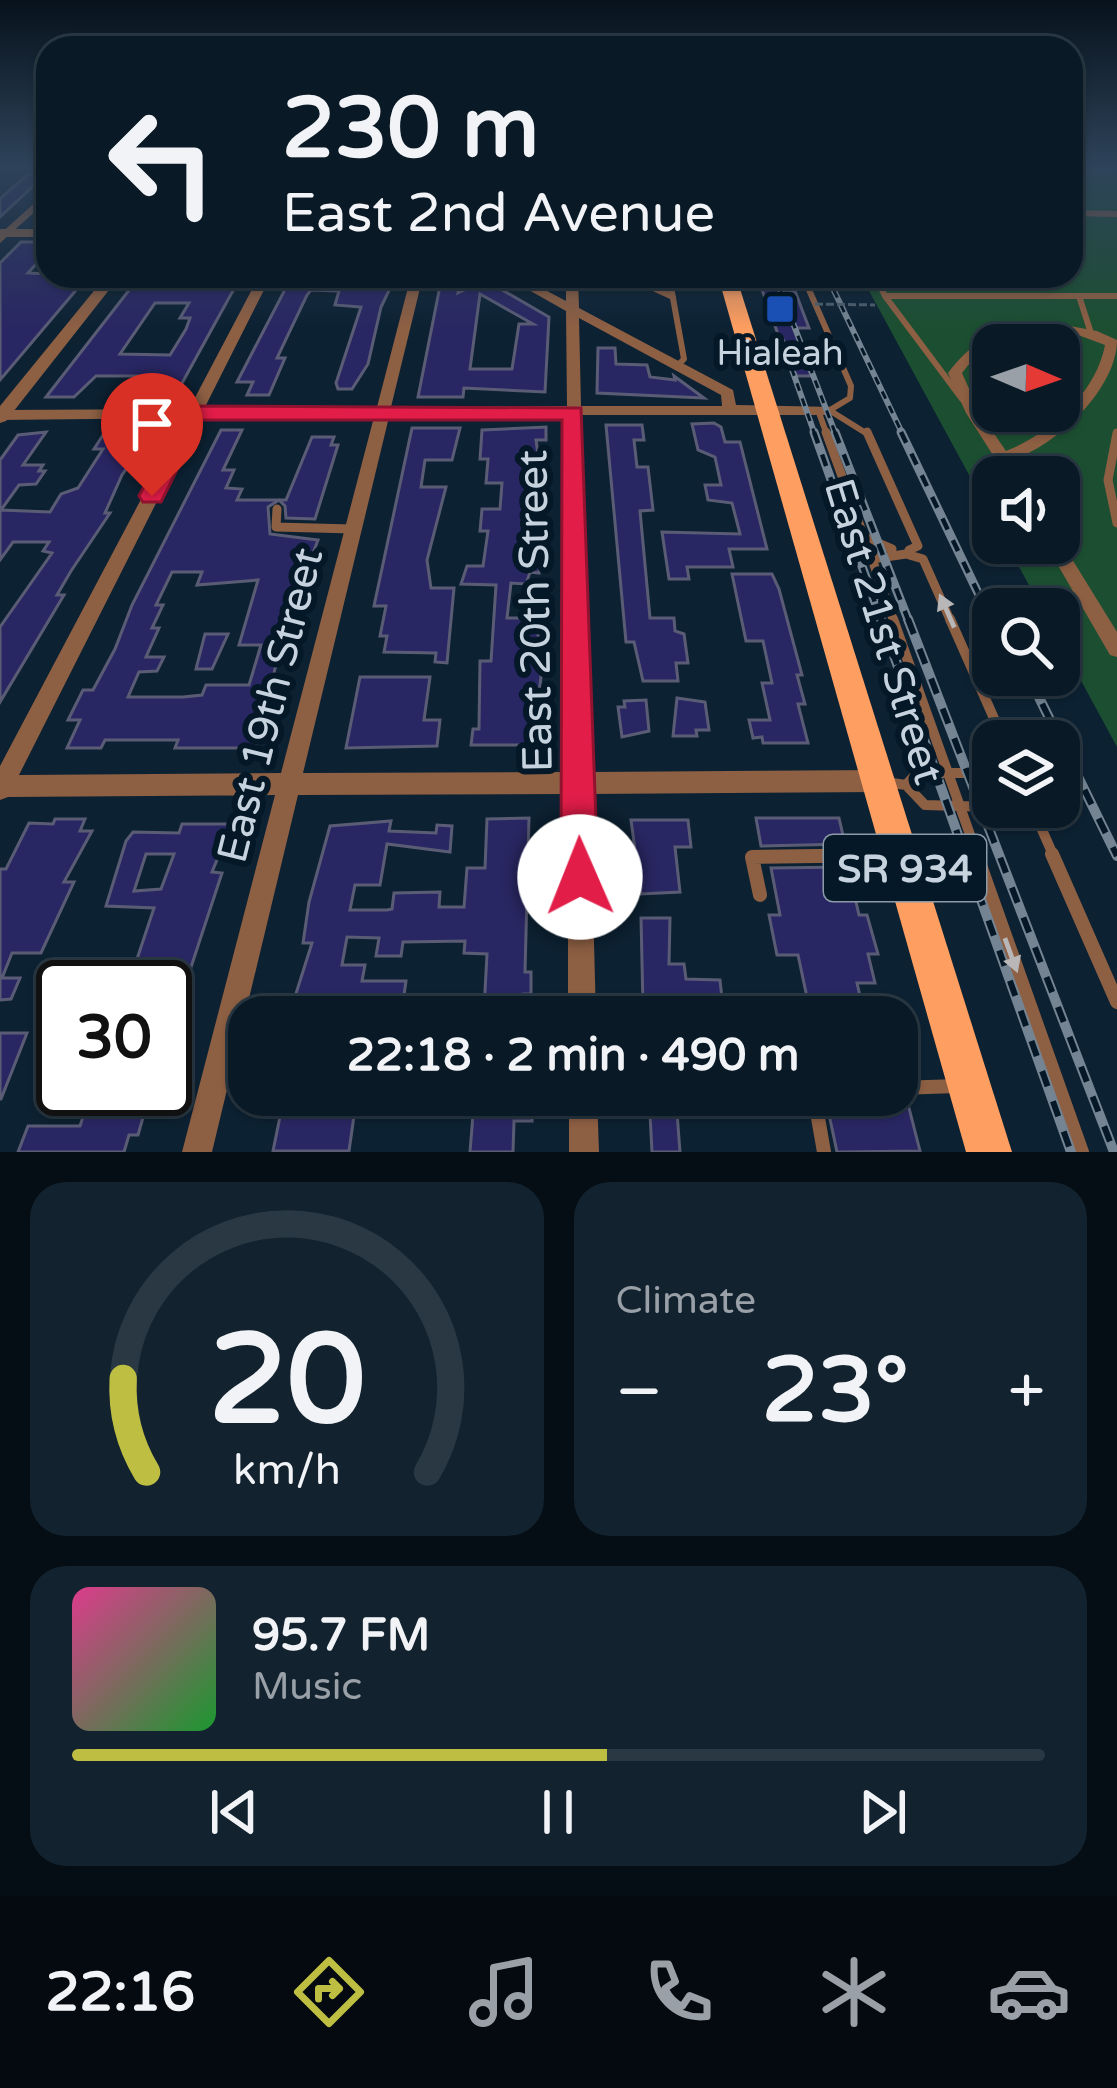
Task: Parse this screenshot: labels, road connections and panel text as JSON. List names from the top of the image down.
{
  "streets": {
    "main road": ["East 21st Street", "SR 934"],
    "street": ["East 20th Street", "East 19th Street"]
  },
  "places": {
    "transit": ["Hialeah"]
  },
  "north": "right",
  "page": {
    "turn": ["230 m", "East 2nd Avenue"],
    "limit": "30",
    "trip": "22:18 · 2 min · 490 m",
    "tile": "Climate",
    "heat": ["−", "23°", "+"],
    "song": ["95.7 FM", "Music"],
    "tabs": "22:16",
    "gauge": ["20", "km/h"]
  }
}
